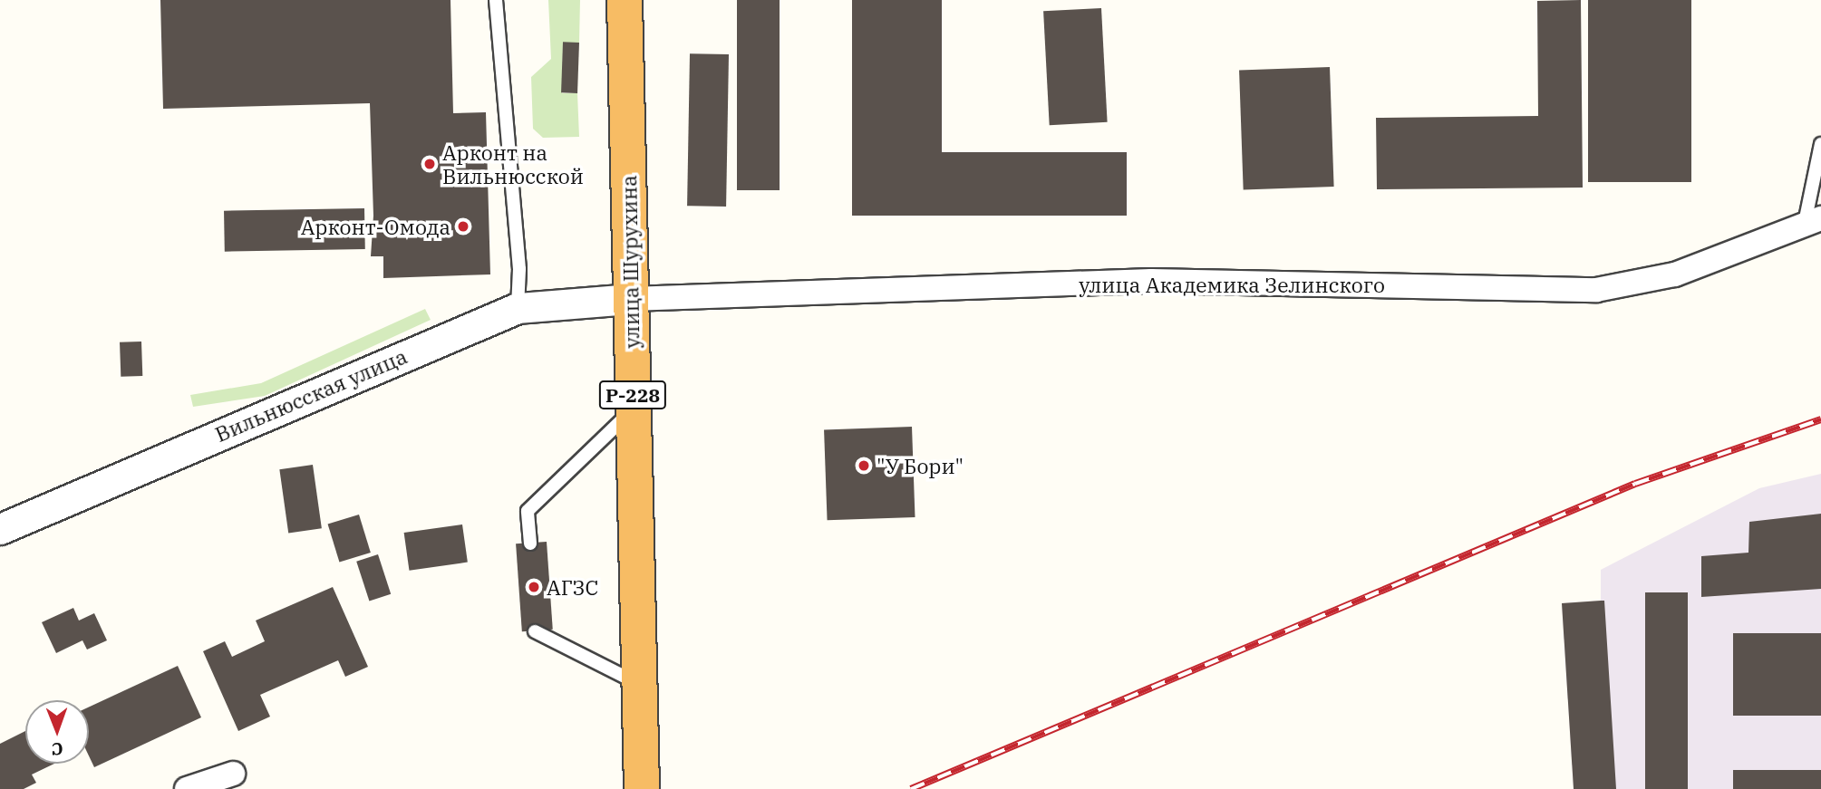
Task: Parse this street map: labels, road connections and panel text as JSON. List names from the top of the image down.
{
  "streets": {
    "highway": ["улица Шурухина", "Р-228"],
    "street": ["улица Академика Зелинского", "Вильнюсская улица"]
  },
  "crossings": [
    ["улица Шурухина", "улица Академика Зелинского"],
    ["улица Шурухина", "Вильнюсская улица"],
    ["улица Академика Зелинского", "Вильнюсская улица"]
  ],
  "places": [
    "Арконт на Вильнюсской",
    "Арконт-Омода",
    "\"У Бори\"",
    "АГЗС"
  ],
  "north": "bottom"
}
